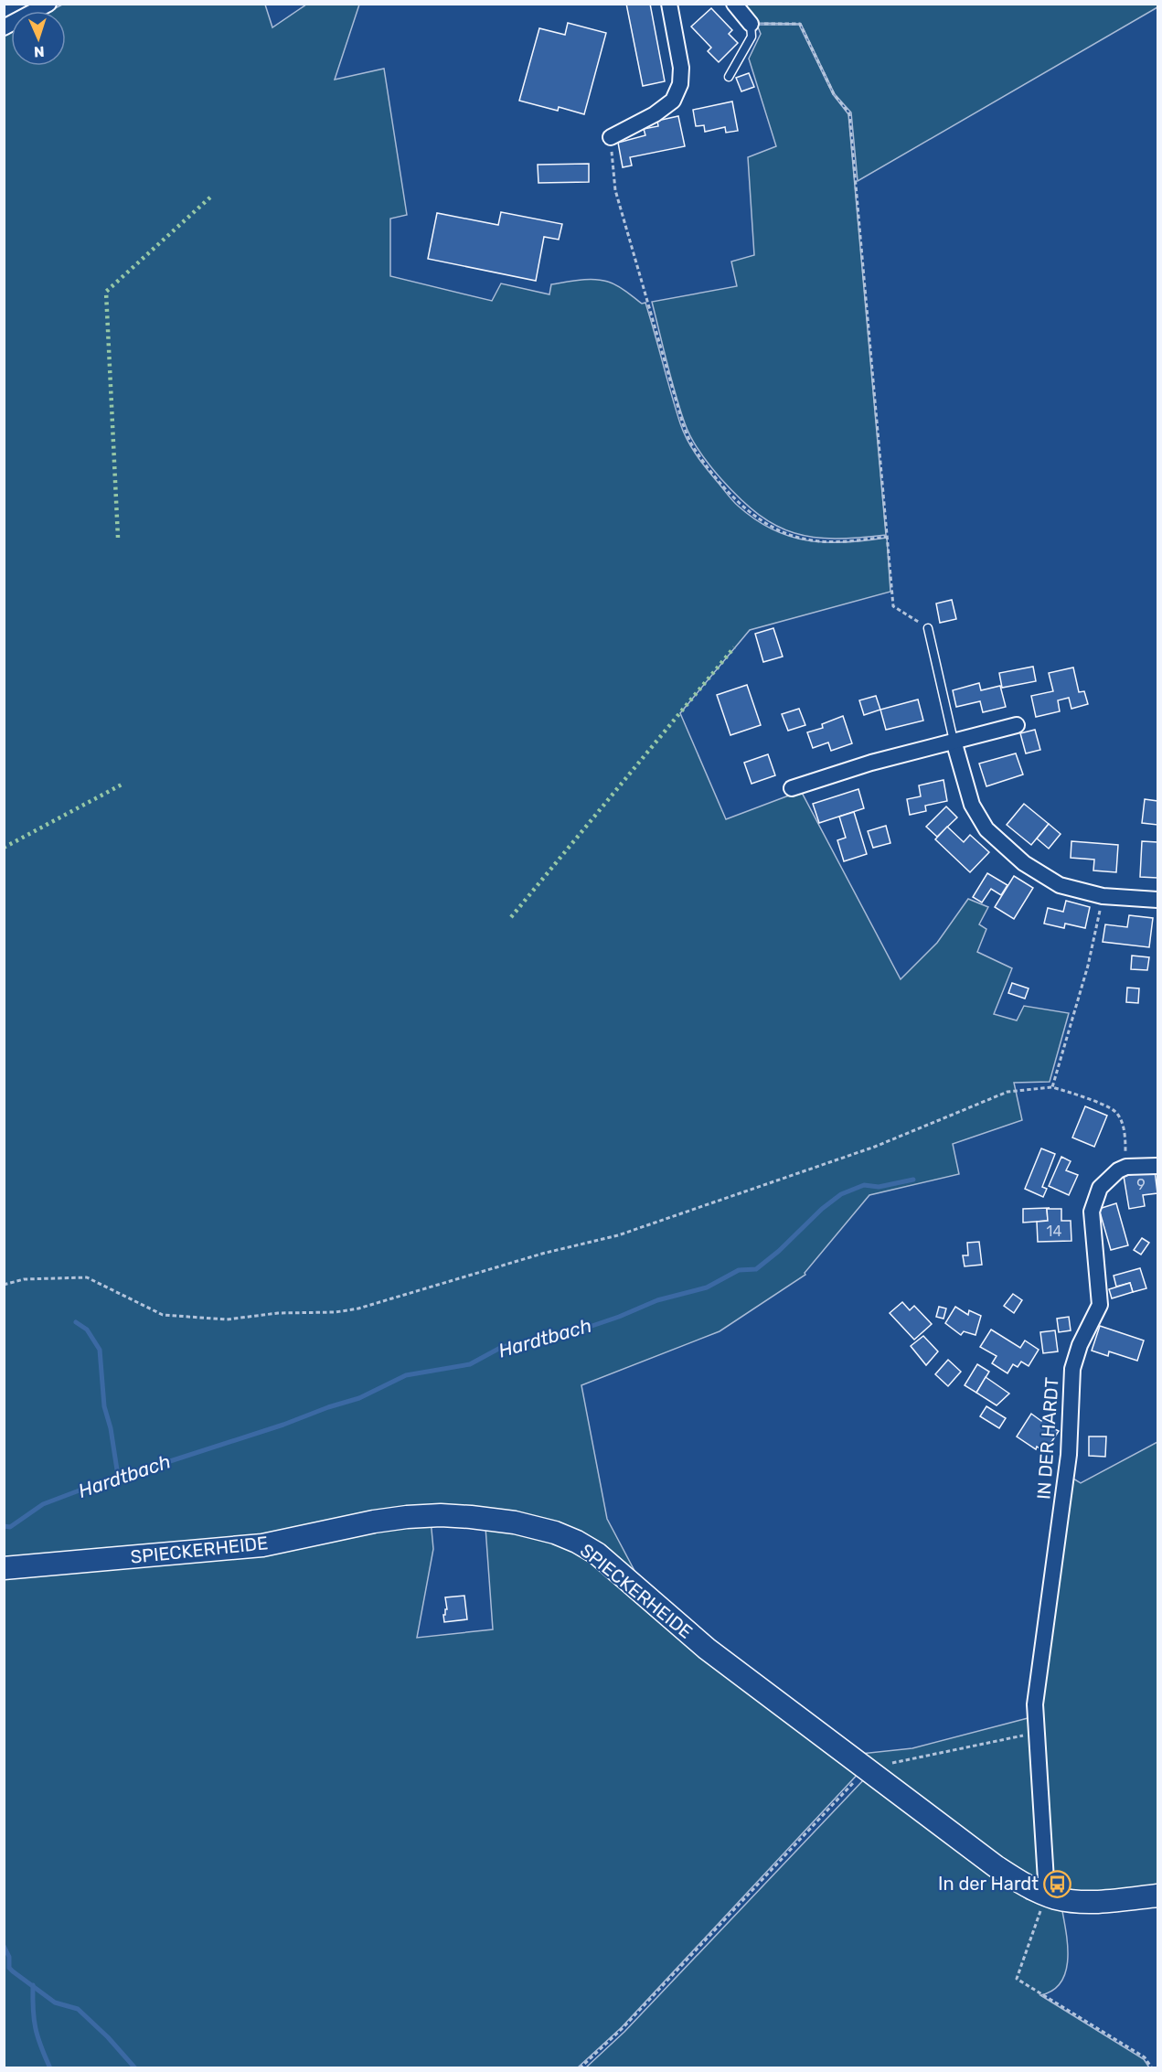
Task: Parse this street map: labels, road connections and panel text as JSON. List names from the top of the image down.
{
  "streets": {
    "main road": ["SPIECKERHEIDE"],
    "street": ["IN DER HARDT"]
  },
  "crossings": [
    ["IN DER HARDT", "SPIECKERHEIDE"]
  ],
  "water": ["Hardtbach"],
  "places": {
    "bus stop": ["In der Hardt"]
  },
  "house_numbers": ["9", "14"],
  "north": "bottom"
}
